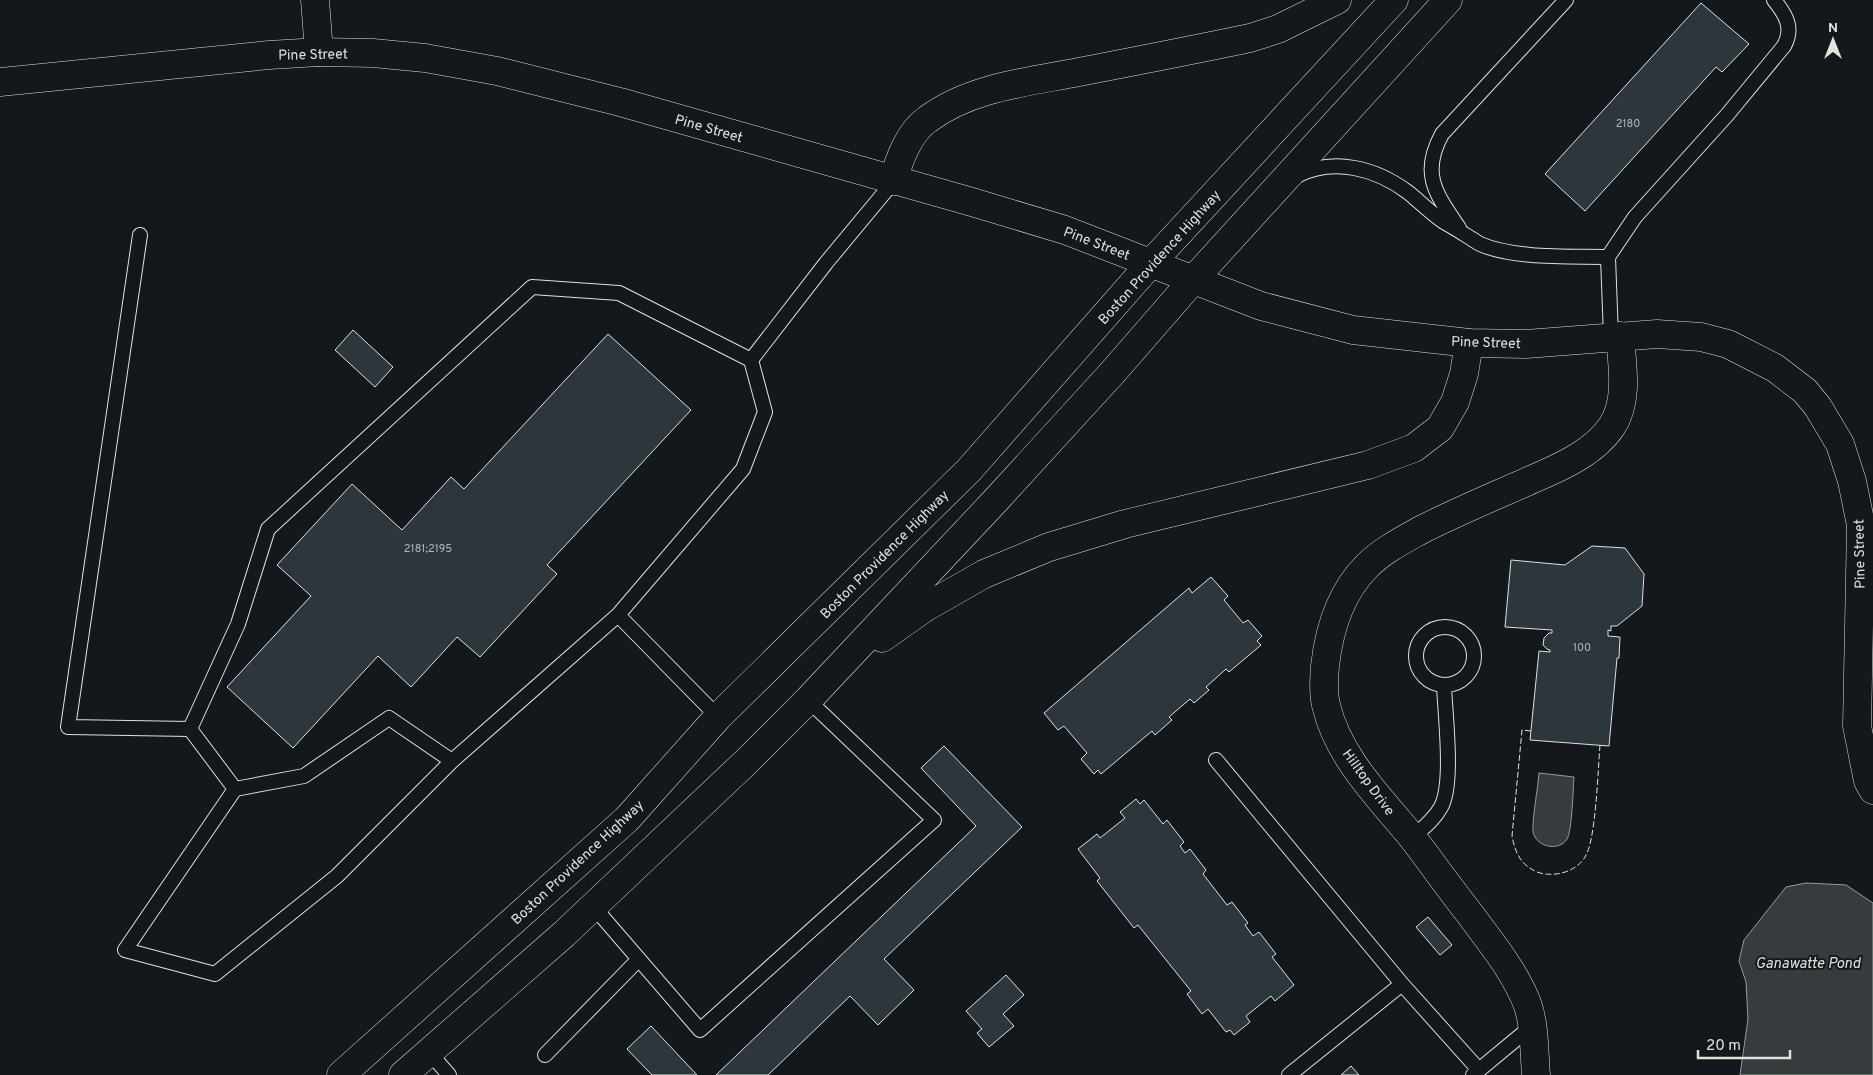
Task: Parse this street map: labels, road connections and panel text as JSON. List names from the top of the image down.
{
  "streets": {
    "main road": ["Pine Street", "Boston Providence Highway", "Hilltop Drive"]
  },
  "crossings": [
    ["Pine Street", "Boston Providence Highway"],
    ["Pine Street", "Hilltop Drive"]
  ],
  "water": ["Ganawatte Pond"],
  "house_numbers": ["2180", "2181;2195", "100"],
  "scale_bar": "20 m",
  "north": "top"
}
